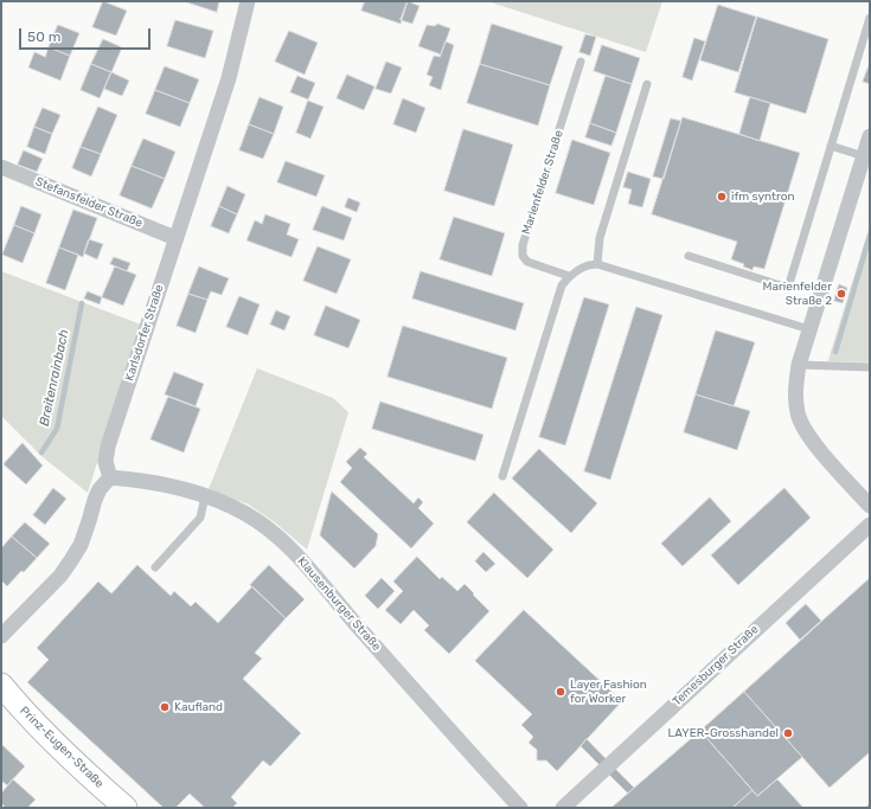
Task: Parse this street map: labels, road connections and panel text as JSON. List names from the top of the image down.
{
  "streets": {
    "street": [
      "Stefansfelder Straße",
      "Karlsdorfer Straße",
      "Klausenburger Straße",
      "Temesburger Straße",
      "Prinz-Eugen-Straße"
    ],
    "lane": ["Marienfelder Straße"]
  },
  "crossings": [
    ["Stefansfelder Straße", "Karlsdorfer Straße"],
    ["Karlsdorfer Straße", "Klausenburger Straße"]
  ],
  "water": ["Breitenrainbach"],
  "places": [
    "ifm syntron",
    "Marienfelder Straße 2",
    "Layer Fashion for Worker",
    "Kaufland",
    "LAYER-Grosshandel"
  ],
  "scale_bar": "50 m"
}
